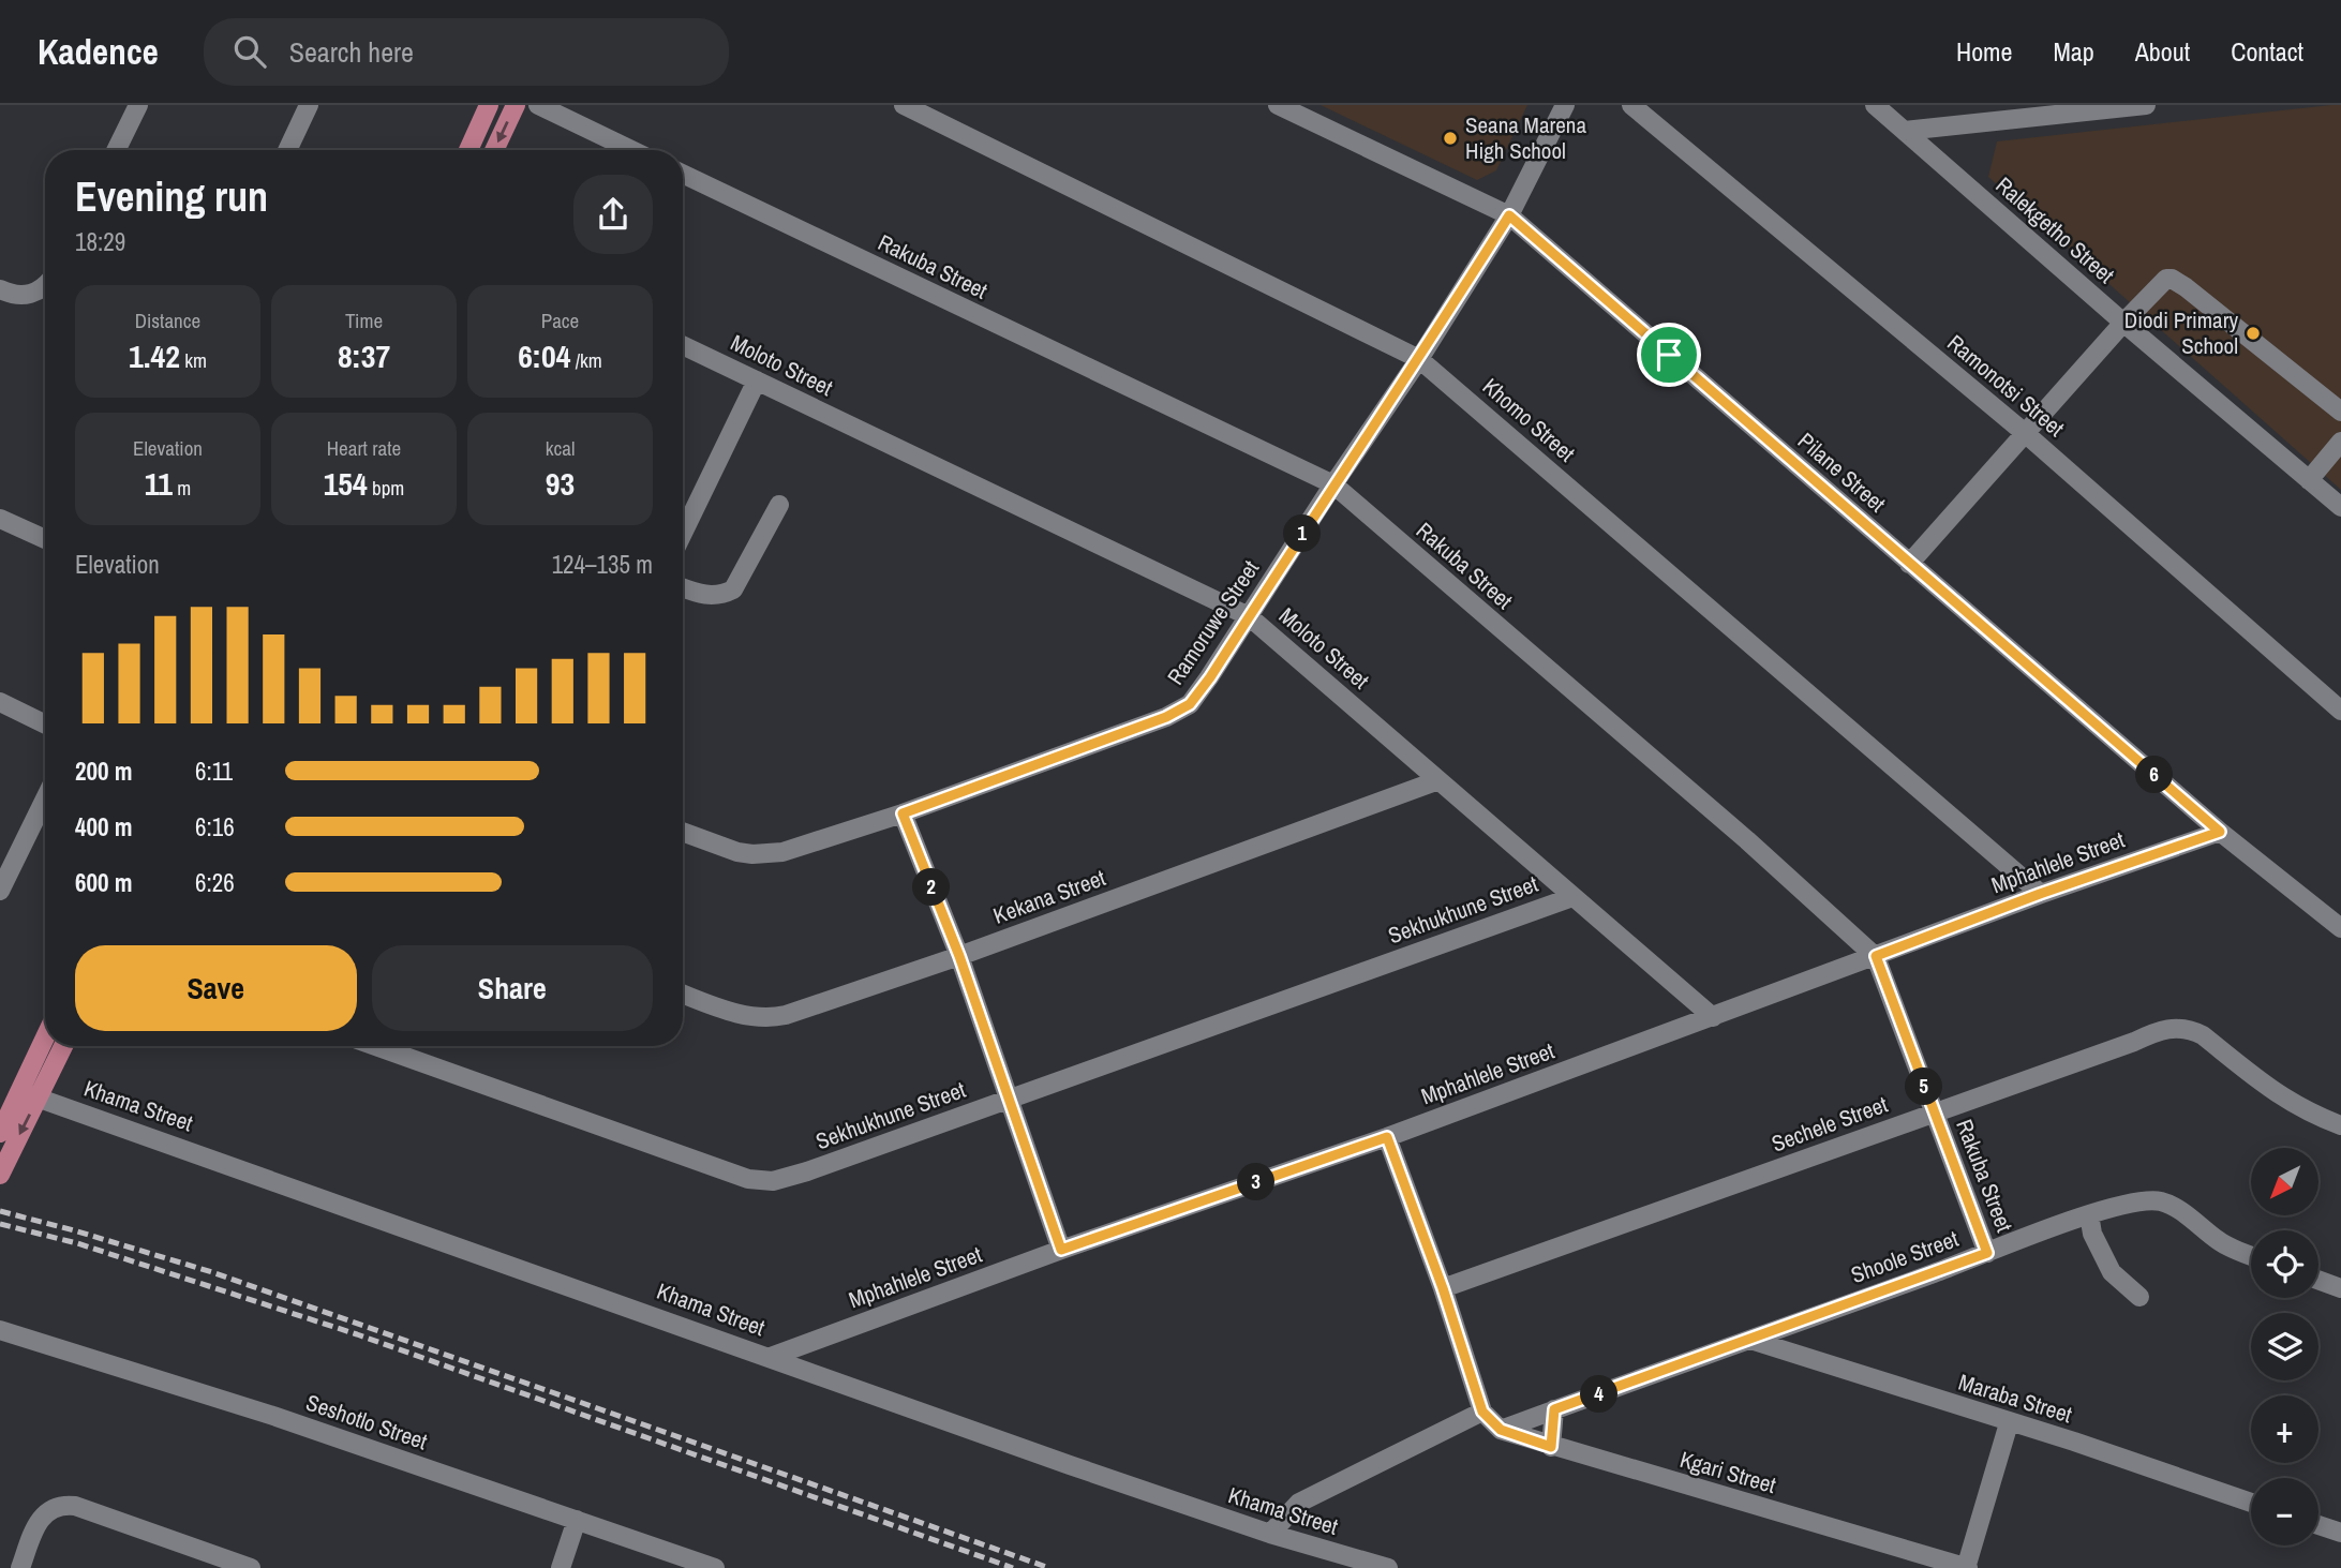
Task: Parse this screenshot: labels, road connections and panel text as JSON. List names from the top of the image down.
{
  "streets": {
    "street": [
      "Ralekgetho Street",
      "Rakuba Street",
      "Moloto Street",
      "Ramonotsi Street",
      "Khomo Street",
      "Pilane Street",
      "Ramoruwe Street",
      "Mphahlele Street",
      "Kekana Street",
      "Sekhukhune Street",
      "Khama Street",
      "Sechele Street",
      "Shoole Street",
      "Maraba Street",
      "Seshotlo Street",
      "Kgari Street"
    ]
  },
  "crossings": [
    ["Rakuba Street", "Ramoruwe Street"],
    ["Rakuba Street", "Mphahlele Street"],
    ["Rakuba Street", "Sechele Street"],
    ["Rakuba Street", "Shoole Street"],
    ["Moloto Street", "Ramoruwe Street"],
    ["Moloto Street", "Mphahlele Street"],
    ["Moloto Street", "Kekana Street"],
    ["Moloto Street", "Sekhukhune Street"],
    ["Khomo Street", "Ramoruwe Street"],
    ["Khomo Street", "Mphahlele Street"],
    ["Pilane Street", "Ramoruwe Street"],
    ["Pilane Street", "Mphahlele Street"],
    ["Mphahlele Street", "Khama Street"],
    ["Mphahlele Street", "Kgari Street"],
    ["Sechele Street", "Kgari Street"],
    ["Shoole Street", "Maraba Street"],
    ["Shoole Street", "Kgari Street"]
  ],
  "places": ["Seana Marena High School", "Diodi Primary School"],
  "north": "bottom left",
  "page": {
    "header": "Kadence",
    "search": "Search here",
    "nav": [
      "Home",
      "Map",
      "About",
      "Contact"
    ],
    "heading": ["Evening run", "18:29"],
    "stats": [
      ["Distance", "1.42 km"],
      ["Time", "8:37"],
      ["Pace", "6:04 /km"],
      ["Elevation", "11 m"],
      ["Heart rate", "154 bpm"],
      ["kcal", "93"]
    ],
    "pins": [
      "1",
      "6",
      "2",
      "5",
      "3",
      "4"
    ],
    "chart": ["Elevation", "124–135 m"],
    "list": [
      {
        "name": "200 m",
        "note": "6:11"
      },
      {
        "name": "400 m",
        "note": "6:16"
      },
      {
        "name": "600 m",
        "note": "6:26"
      }
    ],
    "buttons": ["Save", "Share"],
    "map_buttons": ["+", "−"]
  }
}
